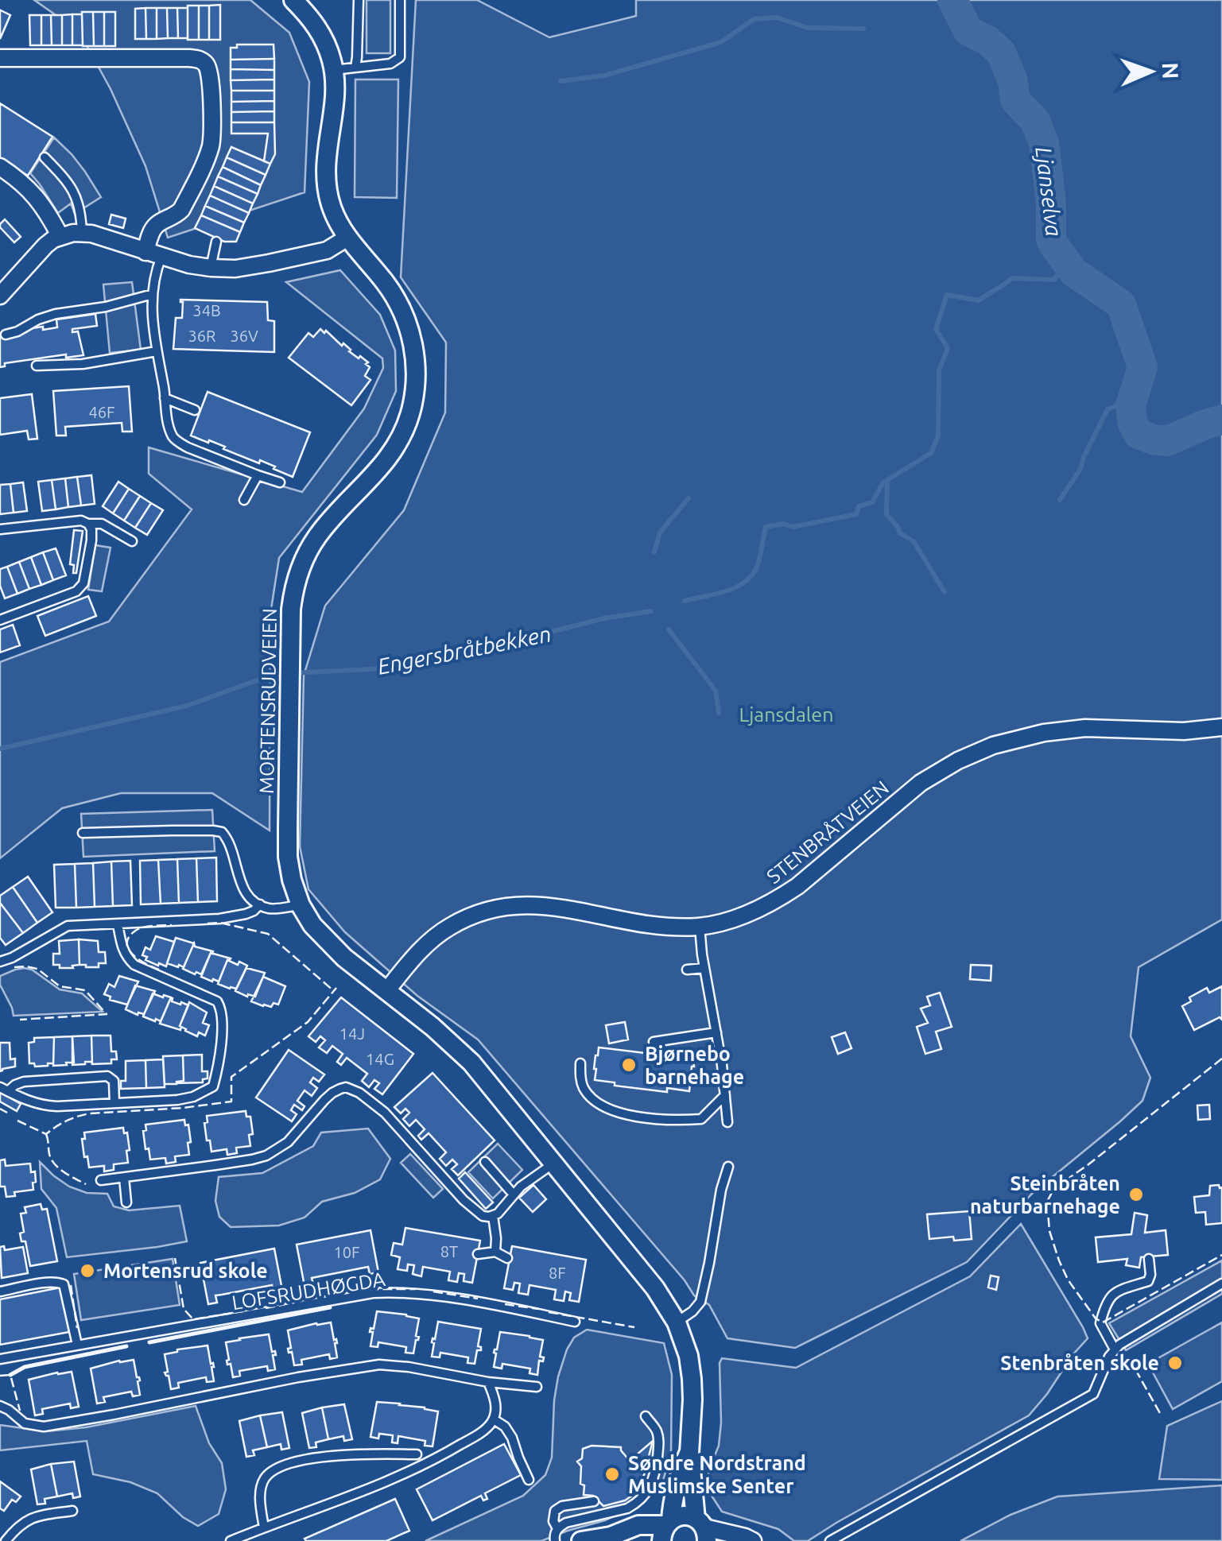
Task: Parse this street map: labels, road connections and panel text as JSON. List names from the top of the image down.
{
  "streets": {
    "street": ["MORTENSRUDVEIEN", "STENBRÅTVEIEN"],
    "lane": ["LOFSRUDHØGDA"]
  },
  "crossings": [
    ["MORTENSRUDVEIEN", "STENBRÅTVEIEN"]
  ],
  "water": ["Ljanselva", "Engersbråtbekken"],
  "parks": ["Ljansdalen"],
  "places": [
    "Bjørnebo barnehage",
    "Steinbråten naturbarnehage",
    "Mortensrud skole",
    "Stenbråten skole",
    "Søndre Nordstrand Muslimske Senter"
  ],
  "house_numbers": [
    "34B",
    "36R",
    "36V",
    "46F",
    "14J",
    "14G",
    "8T",
    "10F",
    "8F"
  ],
  "north": "right"
}
